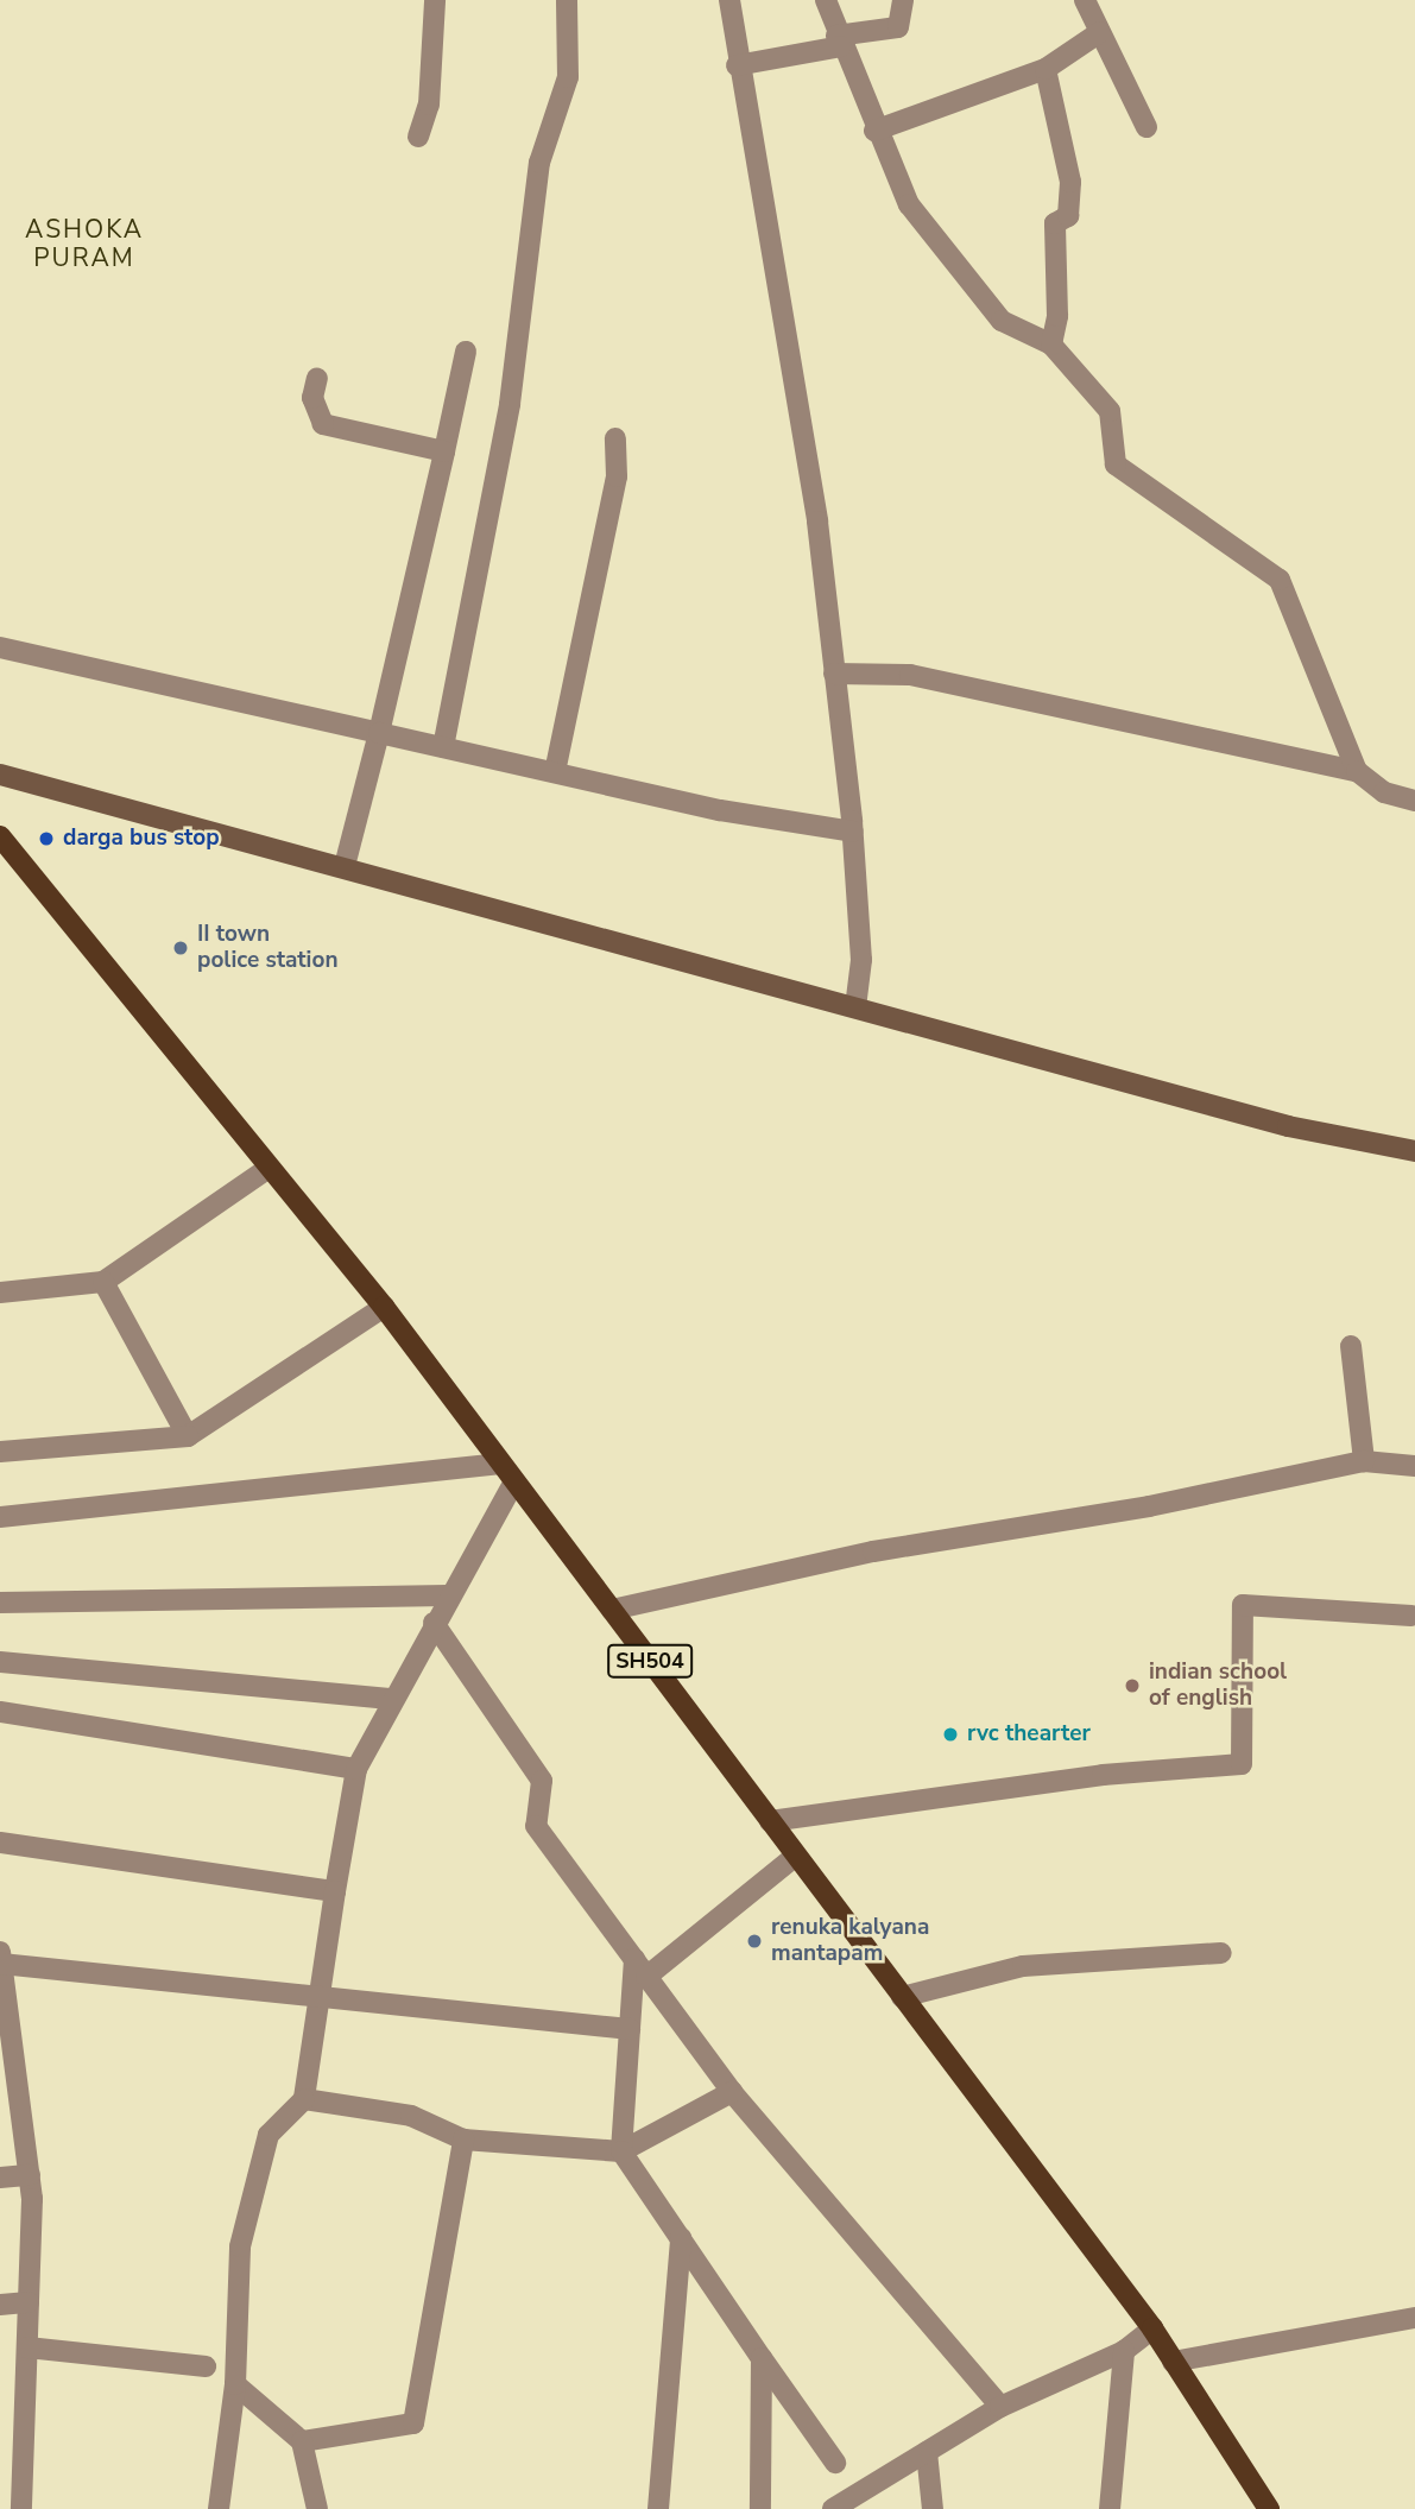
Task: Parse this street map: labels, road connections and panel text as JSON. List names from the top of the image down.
{
  "streets": {
    "main road": ["SH504"]
  },
  "districts": ["ASHOKA PURAM"],
  "places": [
    "darga bus stop",
    "II town police station",
    "indian school of english",
    "rvc thearter",
    "renuka kalyana mantapam"
  ]
}
